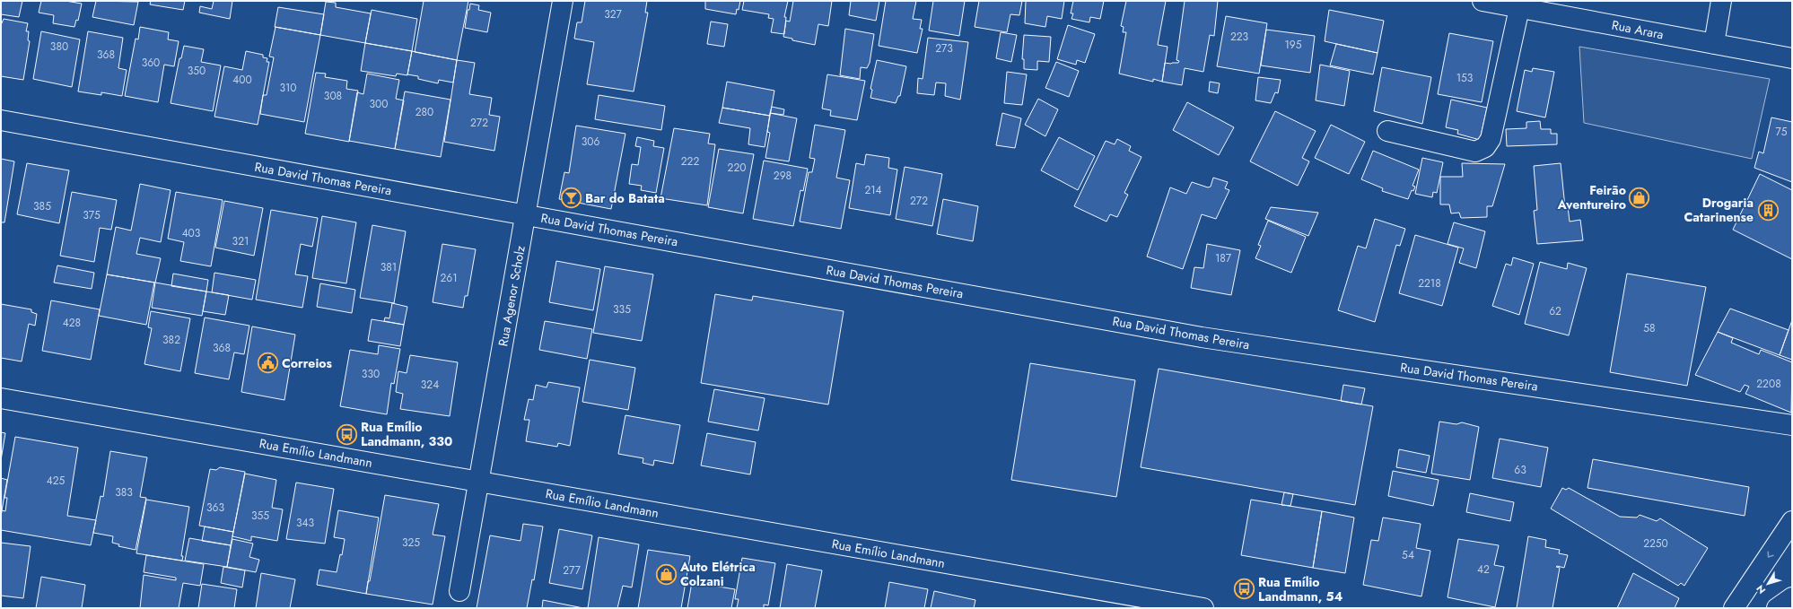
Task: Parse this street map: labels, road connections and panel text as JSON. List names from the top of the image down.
{
  "streets": {
    "street": [
      "Rua Arara",
      "Rua David Thomas Pereira",
      "Rua Agenor Scholz",
      "Rua Emílio Landmann"
    ]
  },
  "crossings": [
    ["Rua David Thomas Pereira", "Rua Agenor Scholz"],
    ["Rua Agenor Scholz", "Rua Emílio Landmann"]
  ],
  "places": {
    "shop": ["Feirão Aventureiro", "Auto Elétrica Colzani"],
    "bar": ["Bar do Batata"],
    "building": ["Drogaria Catarinense"],
    "public building": ["Correios"],
    "bus stop": ["Rua Emílio Landmann, 330", "Rua Emílio Landmann, 54"]
  },
  "house_numbers": [
    "327",
    "223",
    "195",
    "380",
    "273",
    "368",
    "360",
    "350",
    "153",
    "400",
    "310",
    "308",
    "300",
    "280",
    "272",
    "75",
    "306",
    "222",
    "220",
    "298",
    "214",
    "272",
    "385",
    "375",
    "403",
    "321",
    "187",
    "381",
    "261",
    "2218",
    "335",
    "62",
    "428",
    "58",
    "382",
    "368",
    "330",
    "2208",
    "324",
    "63",
    "425",
    "383",
    "363",
    "355",
    "343",
    "325",
    "2250",
    "54",
    "42",
    "277"
  ],
  "north": "bottom left"
}
